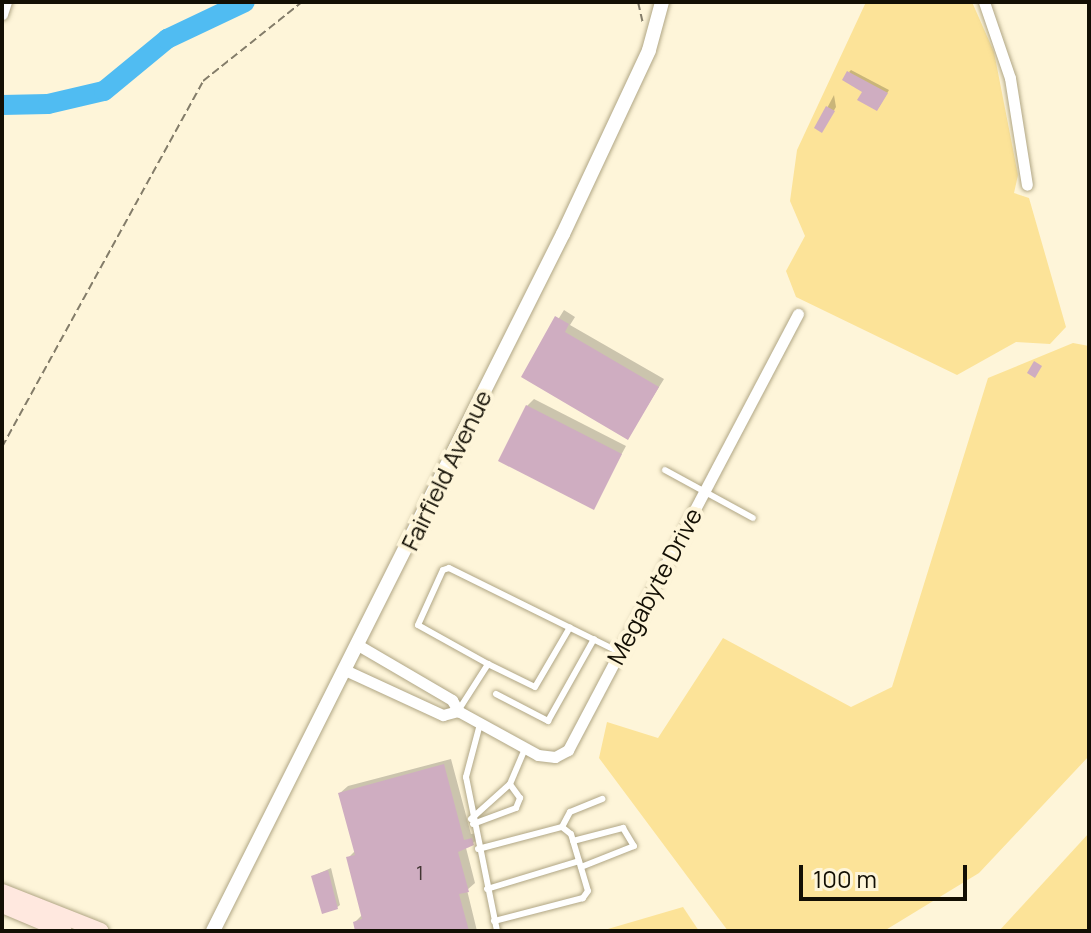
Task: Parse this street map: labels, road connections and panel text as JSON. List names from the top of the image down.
{
  "streets": {
    "street": ["Fairfield Avenue", "Megabyte Drive"]
  },
  "crossings": [
    ["Fairfield Avenue", "Megabyte Drive"]
  ],
  "house_numbers": ["1"],
  "scale_bar": "100 m"
}
